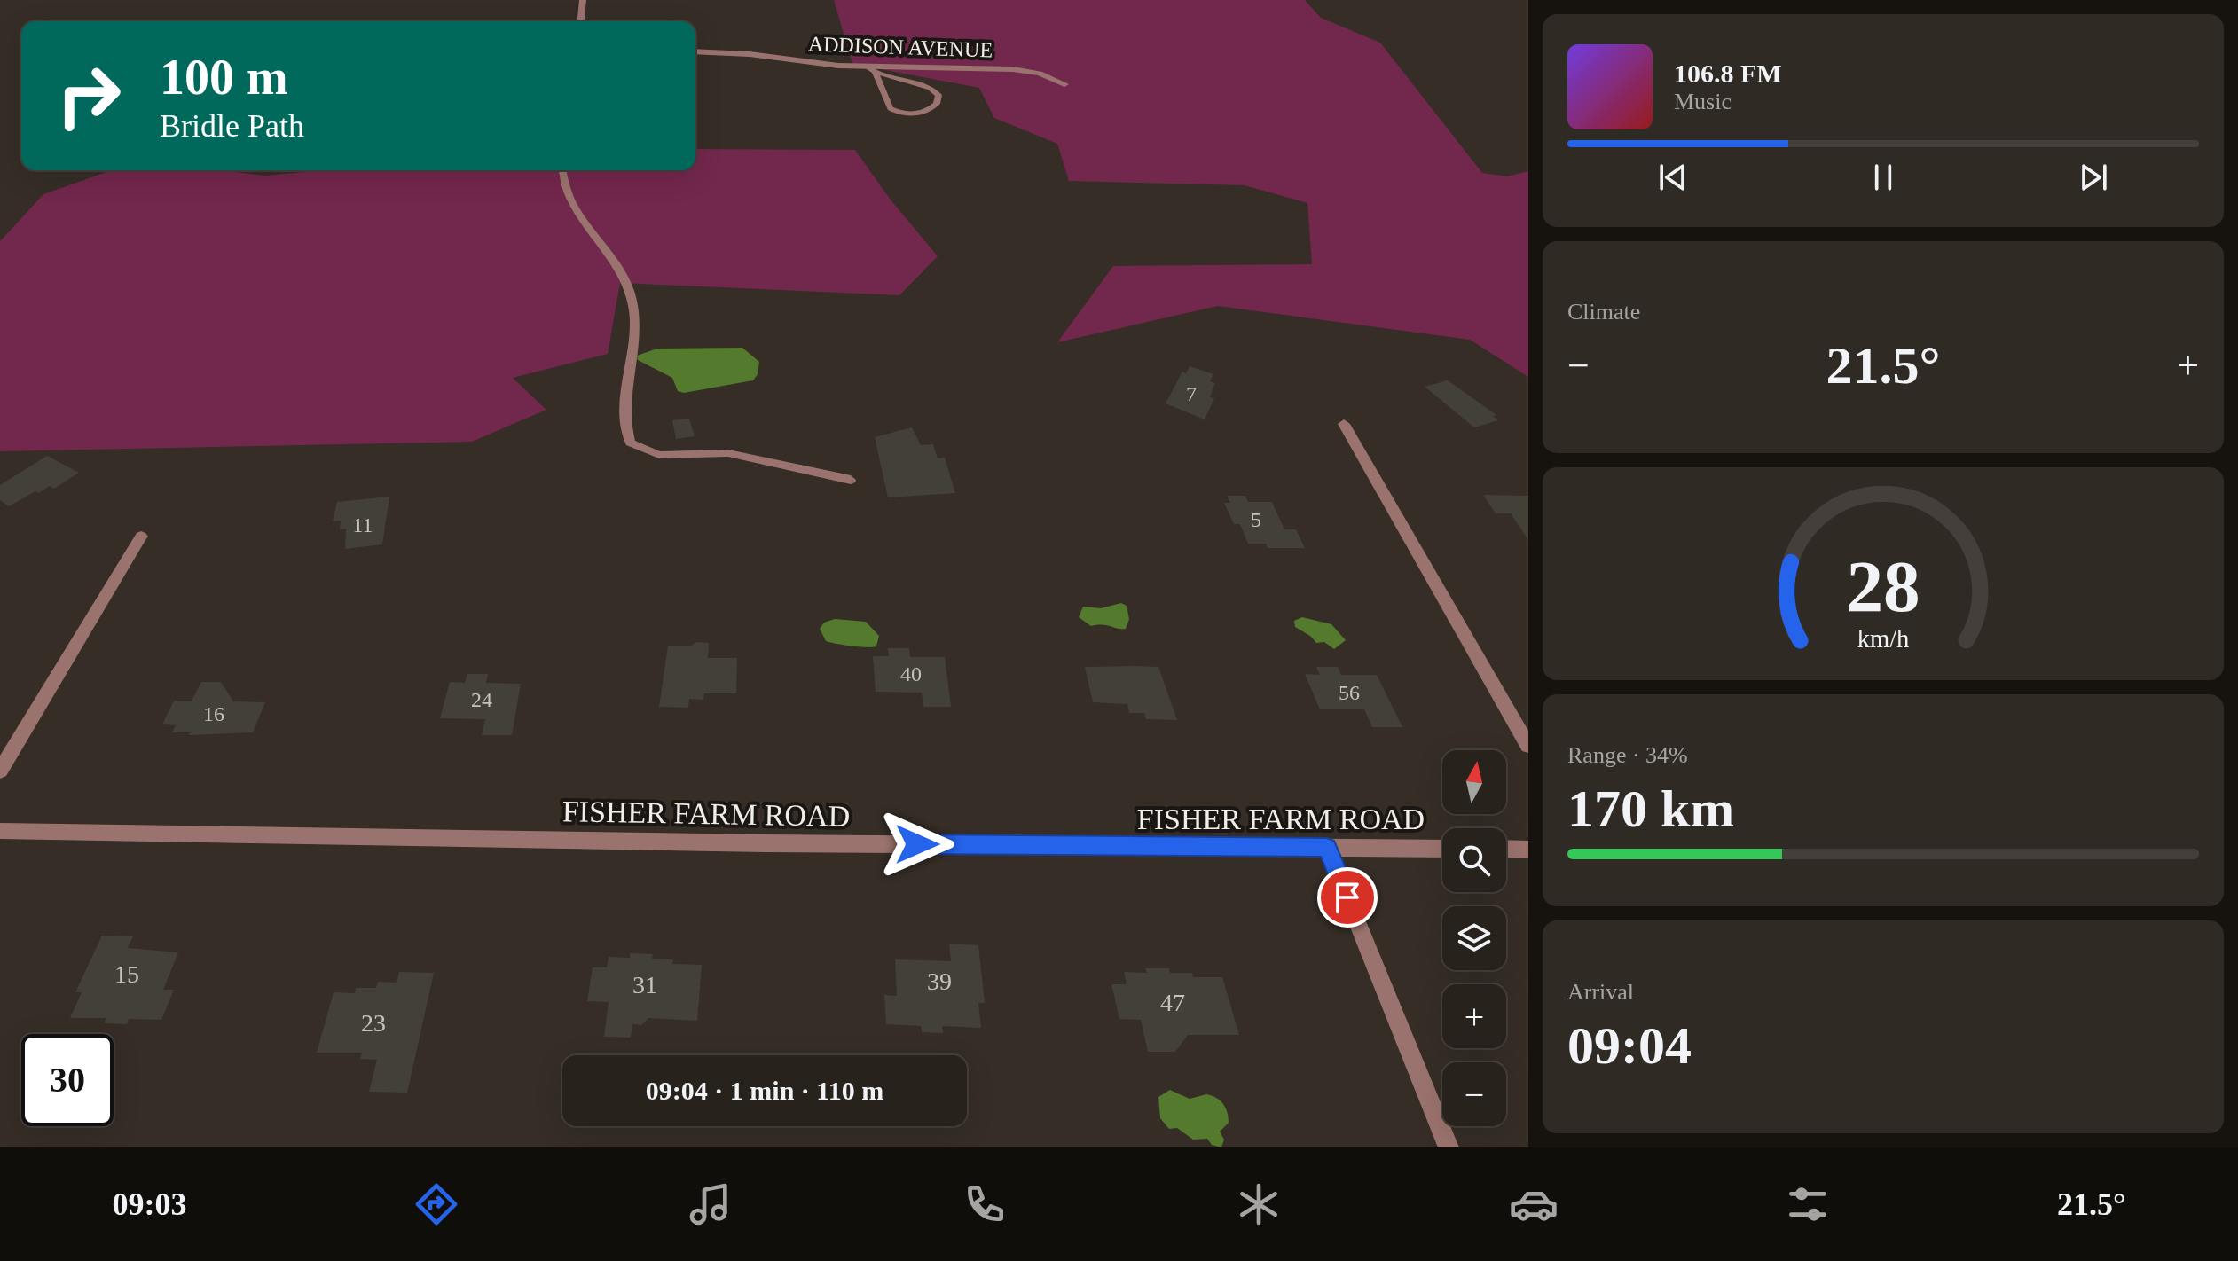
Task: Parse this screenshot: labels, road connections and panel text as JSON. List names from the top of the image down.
{
  "streets": {
    "street": ["ADDISON AVENUE", "FISHER FARM ROAD"]
  },
  "house_numbers": [
    "7",
    "5",
    "11",
    "40",
    "56",
    "24",
    "16",
    "15",
    "39",
    "31",
    "47",
    "23"
  ],
  "north": "top",
  "page": {
    "turn": ["100 m", "Bridle Path"],
    "song": ["106.8 FM", "Music"],
    "tile": [
      "Climate",
      ["Range · 34%", "170 km"],
      ["Arrival", "09:04"]
    ],
    "heat": ["−", "21.5°", "+"],
    "map_buttons": ["+", "−"],
    "limit": "30",
    "trip": "09:04 · 1 min · 110 m",
    "tabs": ["09:03", "21.5°"],
    "gauge": ["28", "km/h"]
  }
}
